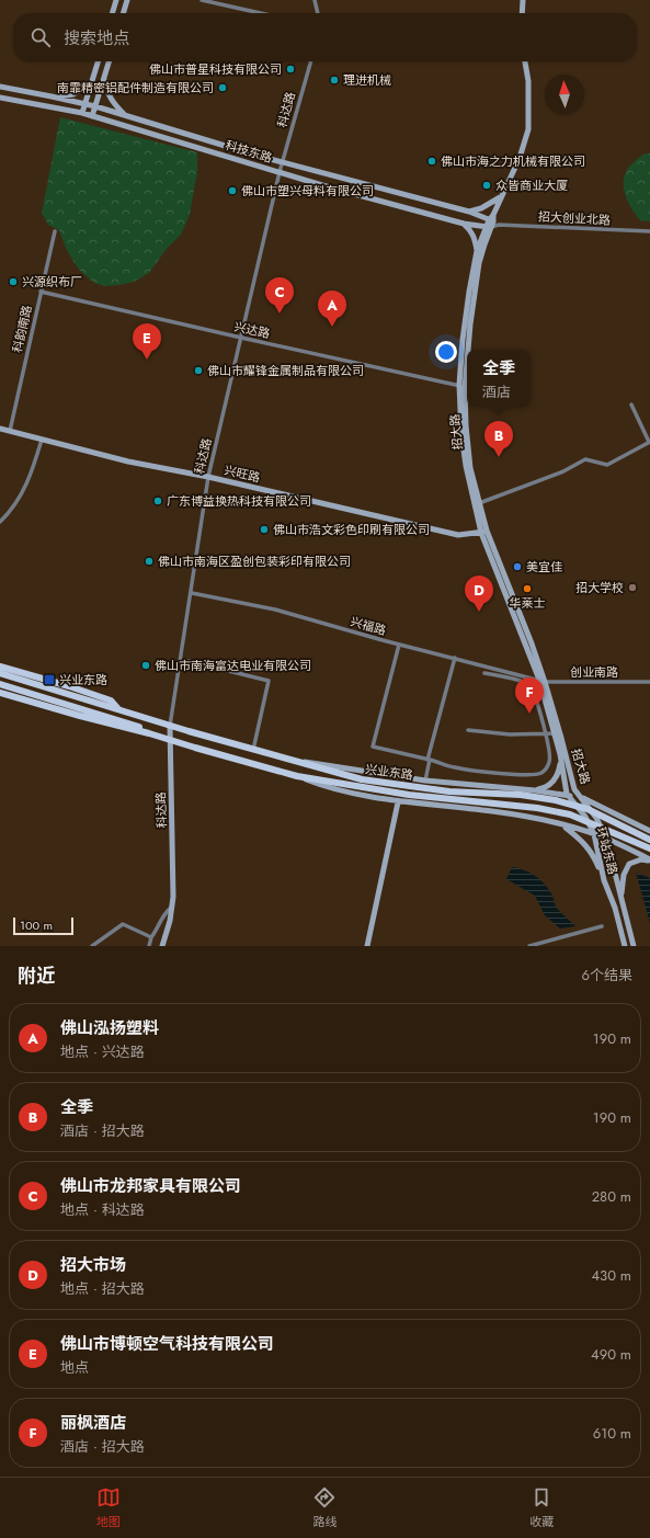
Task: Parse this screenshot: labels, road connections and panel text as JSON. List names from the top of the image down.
{
  "streets": {
    "main road": [
      "科达路",
      "科技东路",
      "招大路",
      "兴旺路",
      "兴业东路",
      "环站东路"
    ],
    "street": [
      "招大创业北路",
      "科韵南路",
      "兴达路",
      "兴福路",
      "创业南路"
    ]
  },
  "crossings": [
    ["科达路", "科技东路"],
    ["科达路", "兴达路"],
    ["科达路", "兴旺路"],
    ["科达路", "兴福路"],
    ["科达路", "兴业东路"],
    ["科技东路", "招大创业北路"],
    ["科技东路", "招大路"],
    ["招大创业北路", "招大路"],
    ["科韵南路", "兴达路"],
    ["科韵南路", "兴旺路"],
    ["兴达路", "招大路"],
    ["招大路", "兴旺路"],
    ["招大路", "兴福路"],
    ["招大路", "创业南路"],
    ["招大路", "环站东路"],
    ["兴福路", "创业南路"]
  ],
  "places": {
    "other": [
      "佛山市普星科技有限公司",
      "理进机械",
      "南霏精密铝配件制造有限公司",
      "佛山市海之力机械有限公司",
      "众皆商业大厦",
      "佛山市塑兴母料有限公司",
      "兴源织布厂",
      "佛山市耀锋金属制品有限公司",
      "广东博益换热科技有限公司",
      "佛山市浩文彩色印刷有限公司",
      "佛山市南海区盈创包装彩印有限公司",
      "美宜佳",
      "招大学校",
      "华莱士",
      "佛山市南海富达电业有限公司"
    ],
    "transit": ["兴业东路"]
  },
  "scale_bar": "100 m",
  "north": "top",
  "page": {
    "search": "搜索地点",
    "pins": [
      "C",
      "A",
      "E",
      "B",
      "D",
      "F"
    ],
    "popup": ["全季", "酒店"],
    "scale": "100 m",
    "heading": ["附近", "6个结果"],
    "list": [
      {
        "mark": "A",
        "name": "佛山泓扬塑料",
        "note": "地点 · 兴达路",
        "value": "190 m"
      },
      {
        "mark": "B",
        "name": "全季",
        "note": "酒店 · 招大路",
        "value": "190 m"
      },
      {
        "mark": "C",
        "name": "佛山市龙邦家具有限公司",
        "note": "地点 · 科达路",
        "value": "280 m"
      },
      {
        "mark": "D",
        "name": "招大市场",
        "note": "地点 · 招大路",
        "value": "430 m"
      },
      {
        "mark": "E",
        "name": "佛山市博顿空气科技有限公司",
        "note": "地点",
        "value": "490 m"
      },
      {
        "mark": "F",
        "name": "丽枫酒店",
        "note": "酒店 · 招大路",
        "value": "610 m"
      }
    ],
    "nav": ["地图", "路线", "收藏"]
  }
}
